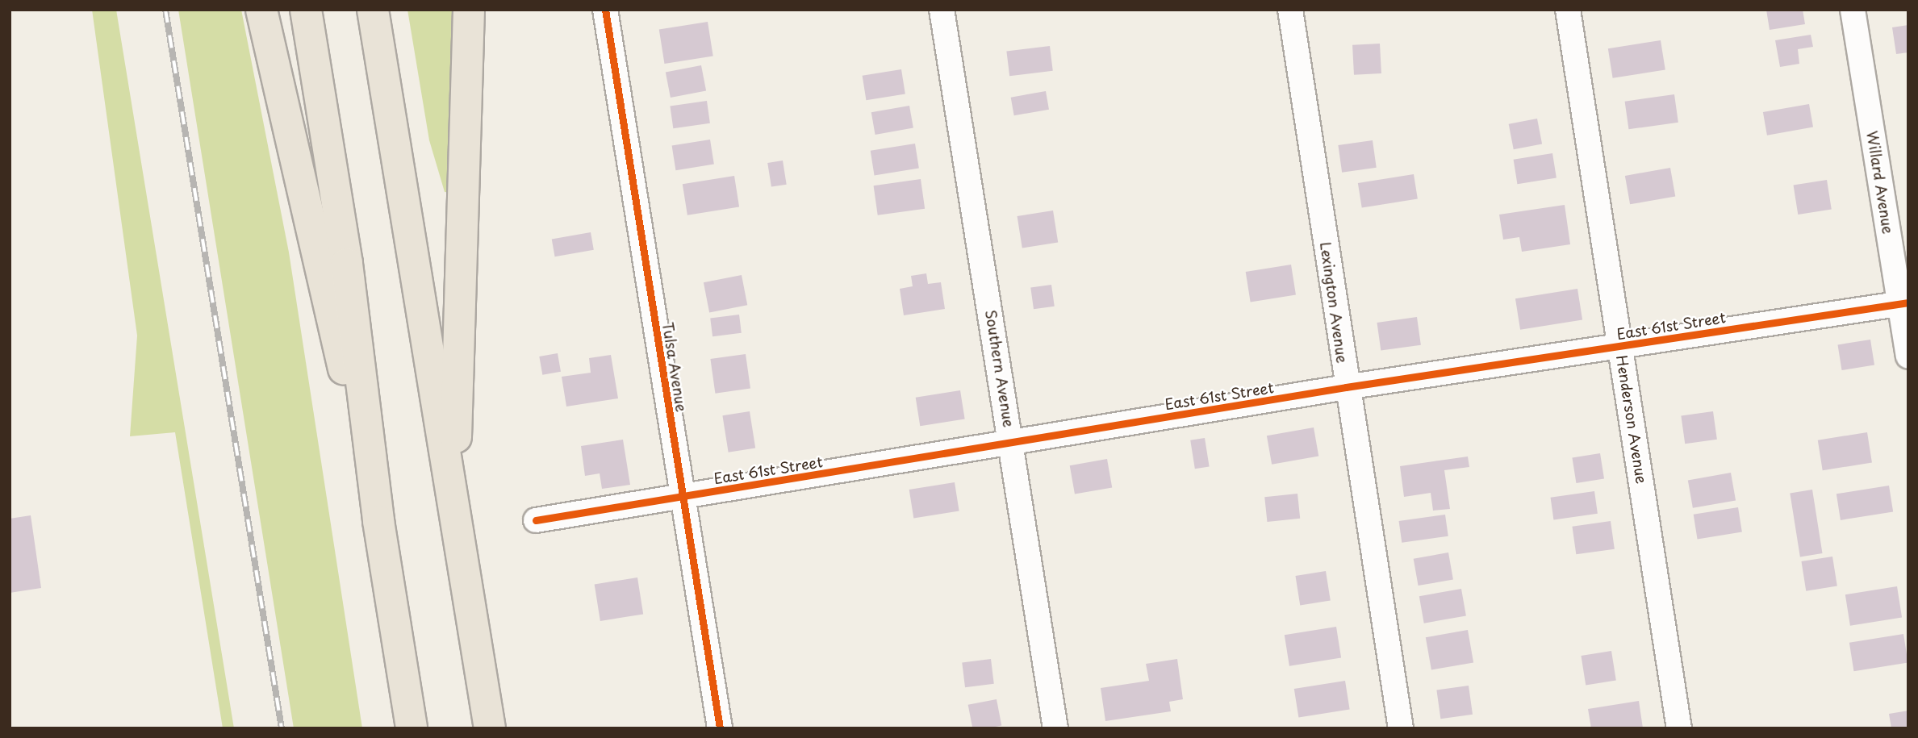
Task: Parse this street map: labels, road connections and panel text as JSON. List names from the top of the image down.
{
  "streets": {
    "street": [
      "Willard Avenue",
      "Lexington Avenue",
      "East 61st Street",
      "Tulsa Avenue",
      "Southern Avenue",
      "Henderson Avenue"
    ]
  },
  "crossings": [
    ["Willard Avenue", "East 61st Street"],
    ["Lexington Avenue", "East 61st Street"],
    ["East 61st Street", "Tulsa Avenue"],
    ["East 61st Street", "Southern Avenue"],
    ["East 61st Street", "Henderson Avenue"]
  ]
}
